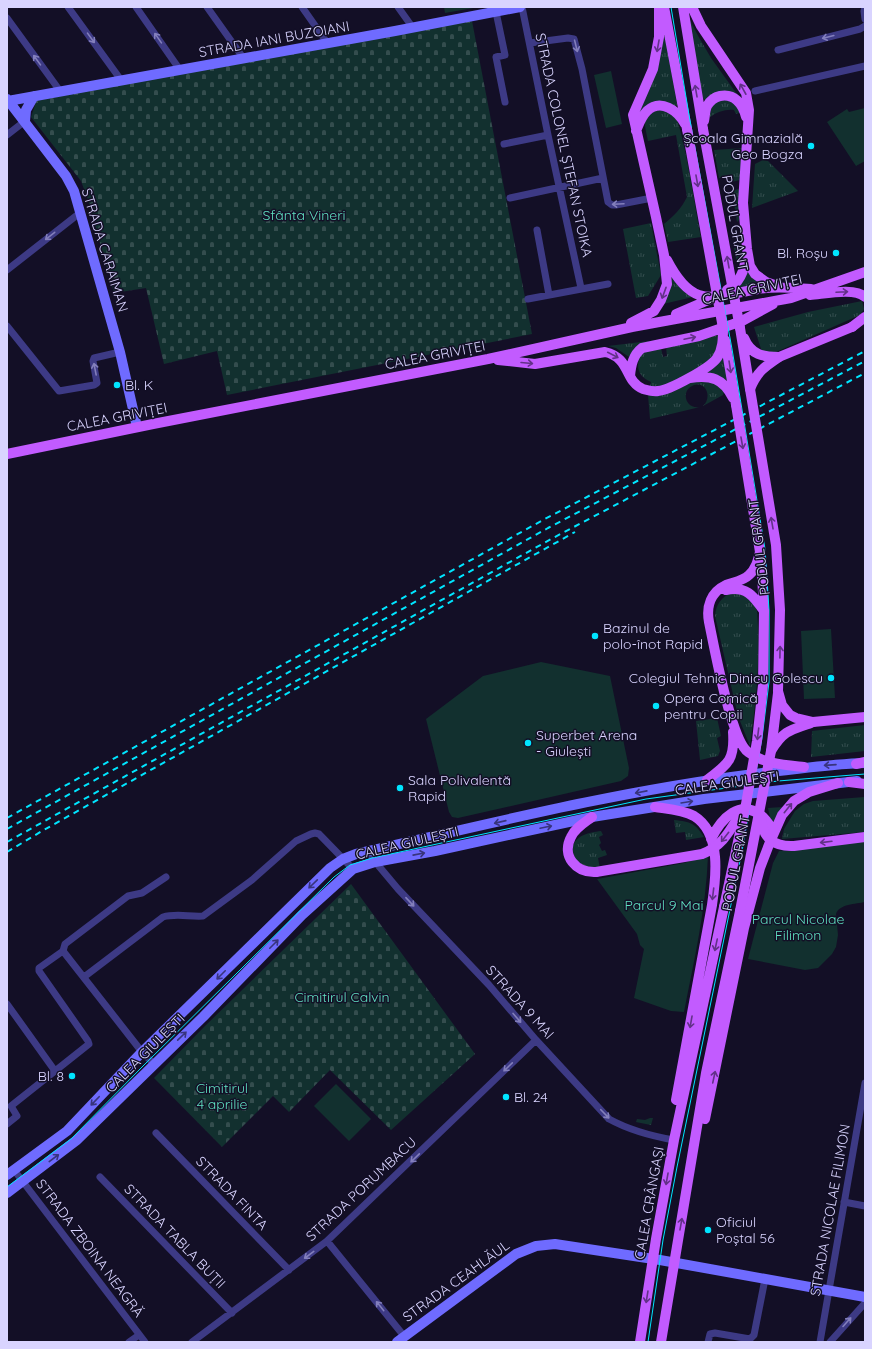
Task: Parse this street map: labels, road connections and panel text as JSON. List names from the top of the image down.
{
  "streets": {
    "main road": [
      "STRADA IANI BUZOIANI",
      "PODUL GRANT",
      "STRADA CARAIMAN",
      "CALEA GRIVIȚEI",
      "CALEA GIULEȘTI",
      "CALEA CRÂNGAȘI",
      "STRADA CEAHLĂUL"
    ],
    "street": [
      "STRADA COLONEL ȘTEFAN STOIKA",
      "STRADA 9 MAI",
      "STRADA PORUMBACU",
      "STRADA FINTA",
      "STRADA NICOLAE FILIMON",
      "STRADA TABLA BUȚII",
      "STRADA ZBOINA NEAGRĂ"
    ]
  },
  "crossings": [
    ["STRADA IANI BUZOIANI", "STRADA COLONEL ȘTEFAN STOIKA"],
    ["STRADA IANI BUZOIANI", "STRADA CARAIMAN"],
    ["PODUL GRANT", "CALEA CRÂNGAȘI"],
    ["STRADA CARAIMAN", "CALEA GRIVIȚEI"],
    ["CALEA GIULEȘTI", "STRADA 9 MAI"],
    ["CALEA GIULEȘTI", "STRADA ZBOINA NEAGRĂ"],
    ["STRADA 9 MAI", "STRADA PORUMBACU"],
    ["STRADA 9 MAI", "CALEA CRÂNGAȘI"],
    ["STRADA PORUMBACU", "STRADA FINTA"],
    ["STRADA PORUMBACU", "STRADA TABLA BUȚII"],
    ["CALEA CRÂNGAȘI", "STRADA CEAHLĂUL"]
  ],
  "one_way": ["STRADA 9 MAI", "STRADA PORUMBACU"],
  "parks": [
    "Sfânta Vineri",
    "Parcul 9 Mai",
    "Parcul Nicolae Filimon",
    "Cimitirul Calvin",
    "Cimitirul 4 aprilie"
  ],
  "places": [
    "Școala Gimnazială Geo Bogza",
    "Bl. Roșu",
    "Bl. K",
    "Bazinul de polo-înot Rapid",
    "Colegiul Tehnic Dinicu Golescu",
    "Opera Comică pentru Copii",
    "Superbet Arena - Giulești",
    "Sala Polivalentă Rapid",
    "Bl. 8",
    "Bl. 24",
    "Oficiul Poștal 56"
  ]
}
